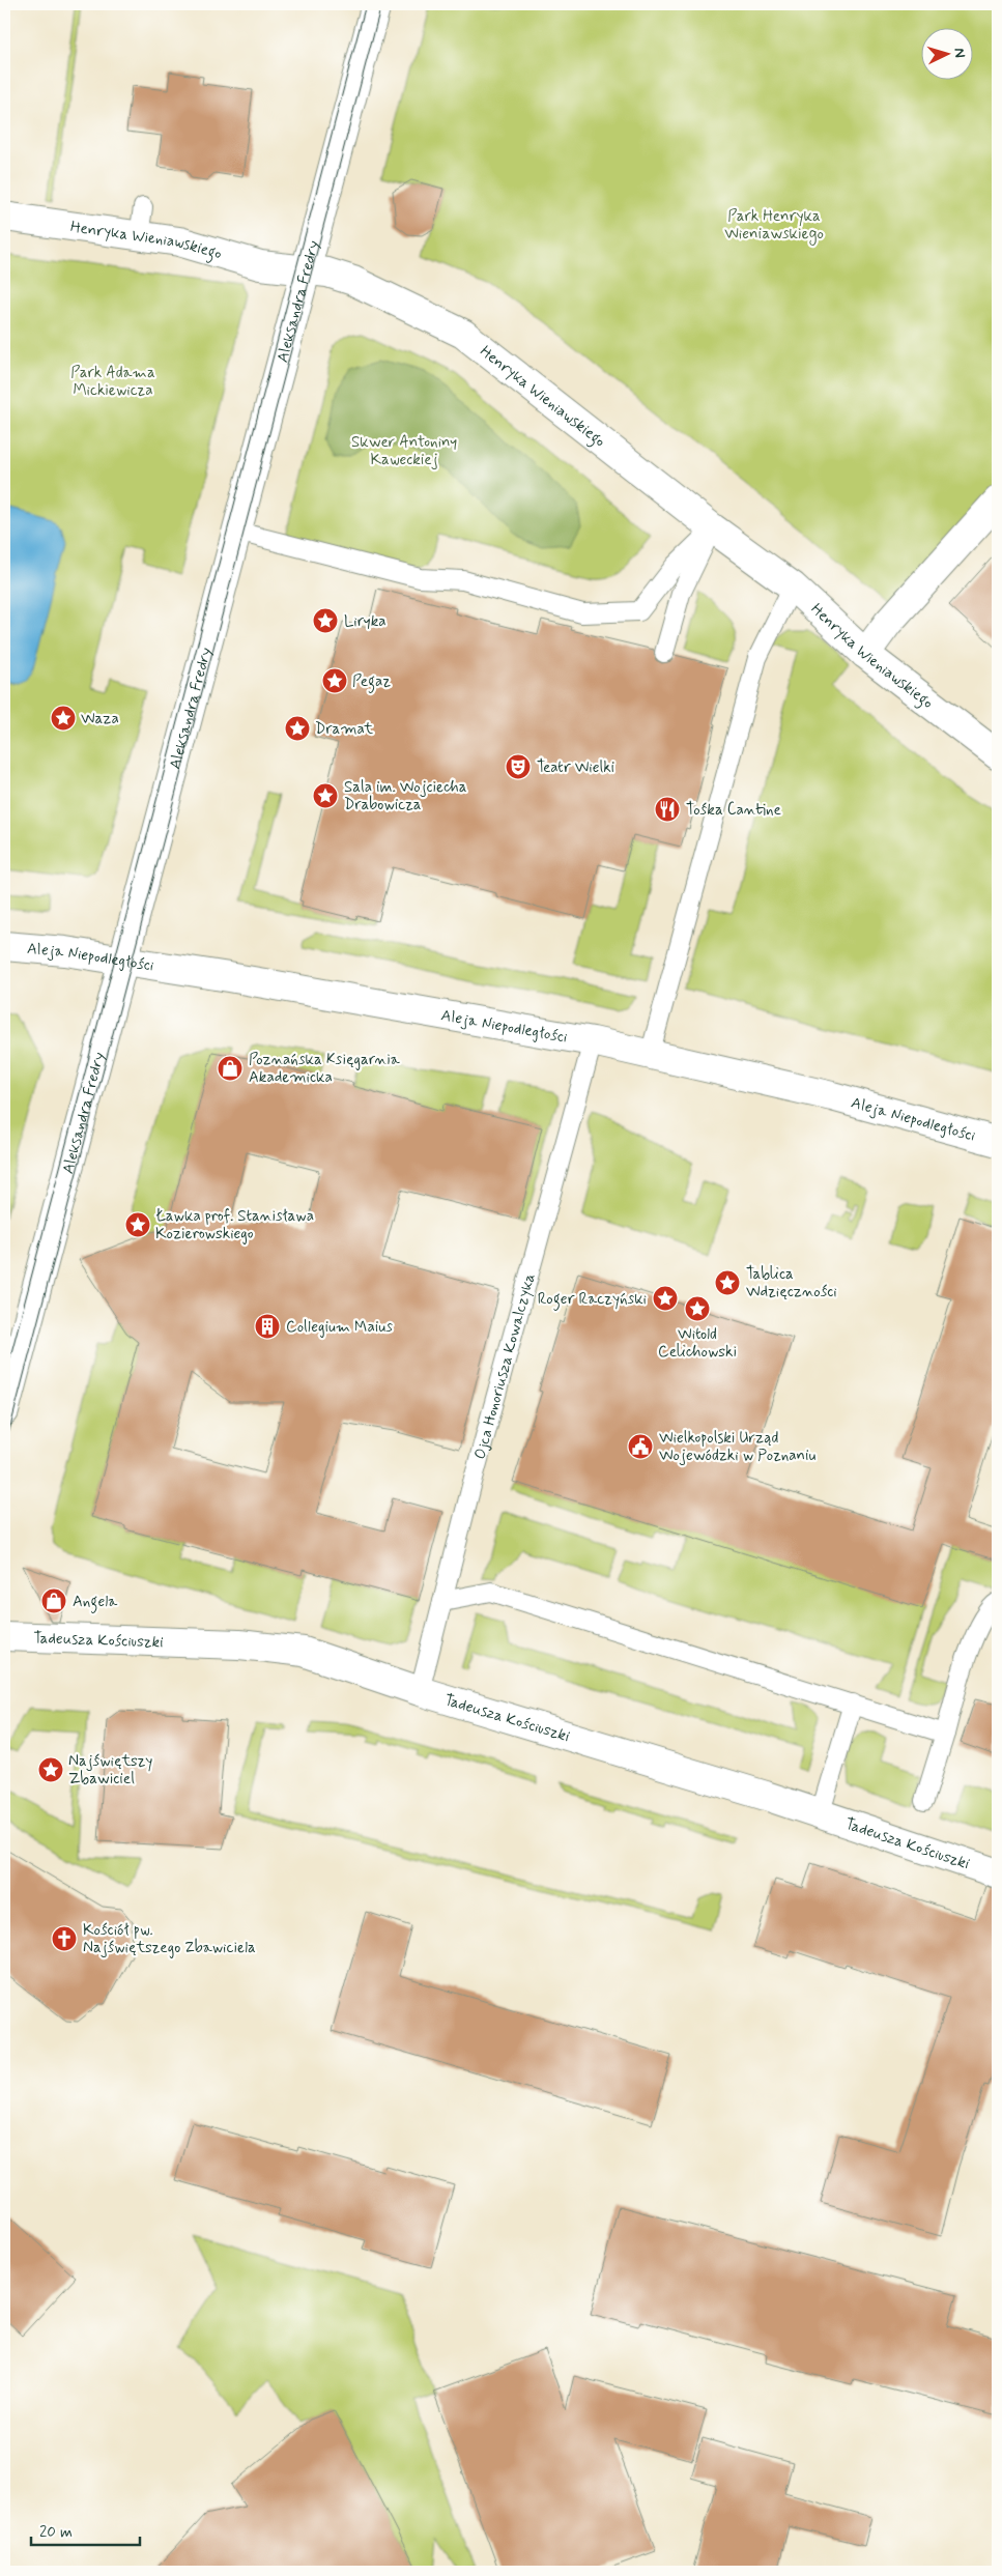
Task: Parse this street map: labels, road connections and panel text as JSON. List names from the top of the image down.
{
  "streets": {
    "street": [
      "Henryka Wieniawskiego",
      "Aleksandra Fredry",
      "Aleja Niepodległości",
      "Tadeusza Kościuszki"
    ],
    "lane": ["Ojca Honoriusza Kowalczyka"]
  },
  "crossings": [
    ["Henryka Wieniawskiego", "Aleksandra Fredry"],
    ["Aleksandra Fredry", "Aleja Niepodległości"],
    ["Aleja Niepodległości", "Ojca Honoriusza Kowalczyka"],
    ["Ojca Honoriusza Kowalczyka", "Tadeusza Kościuszki"]
  ],
  "parks": ["Park Henryka Wieniawskiego", "Park Adama Mickiewicza", "Skwer Antoniny Kaweckiej"],
  "places": {
    "place": [
      "Liryka",
      "Pegaz",
      "Waza",
      "Dramat",
      "Sala im. Wojciecha Drabowicza",
      "Ławka prof. Stanisława Kozierowskiego",
      "Tablica Wdzięczności",
      "Roger Raczyński",
      "Witold Celichowski",
      "Najświętszy Zbawiciel"
    ],
    "theatre": ["Teatr Wielki"],
    "restaurant": ["Tośka Cantine"],
    "shop": ["Poznańska Księgarnia Akademicka", "Angela"],
    "building": ["Collegium Maius"],
    "public building": ["Wielkopolski Urząd Wojewódzki w Poznaniu"],
    "church": ["Kościół pw. Najświętszego Zbawiciela"]
  },
  "scale_bar": "20 m",
  "north": "right"
}
